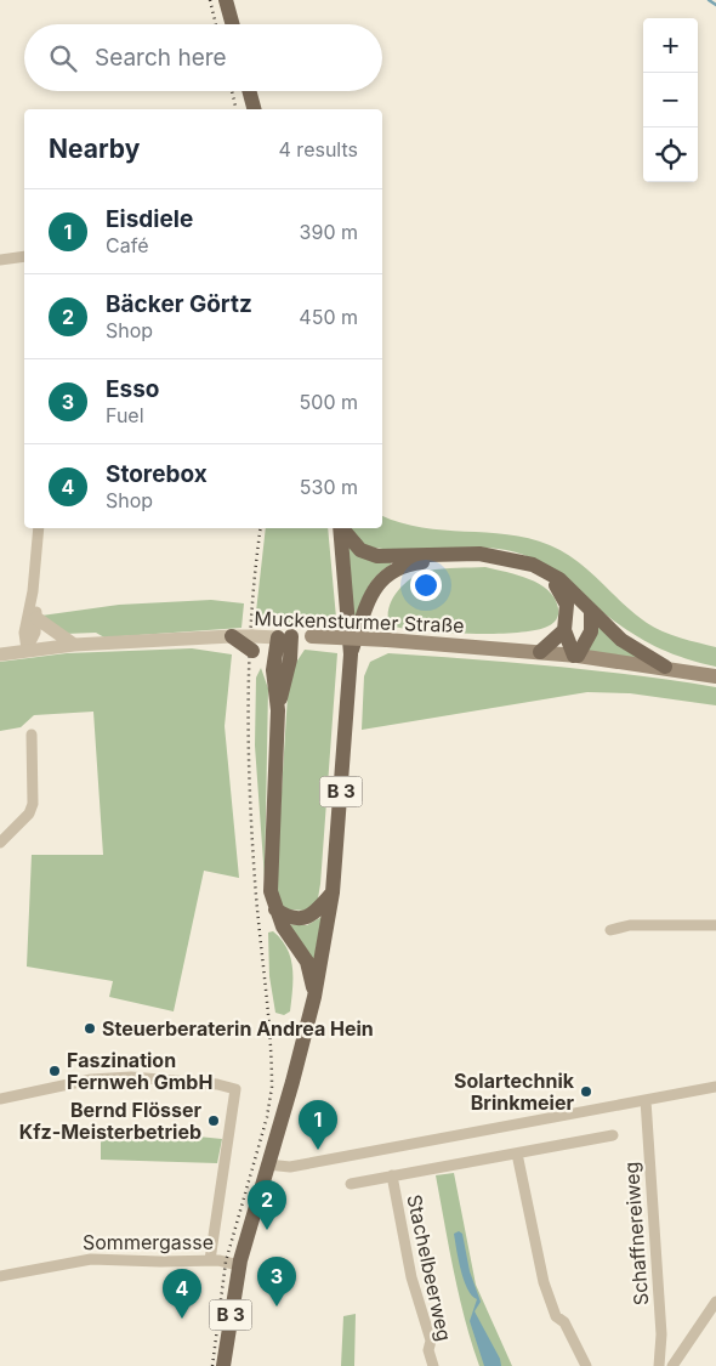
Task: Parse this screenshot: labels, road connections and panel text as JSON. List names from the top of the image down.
{
  "streets": {
    "main road": ["Muckensturmer Straße", "B 3"],
    "street": ["Schaffnereiweg", "Sommergasse", "Stachelbeerweg"]
  },
  "crossings": [
    ["B 3", "Sommergasse"]
  ],
  "places": [
    "Steuerberaterin Andrea Hein",
    "Faszination Fernweh GmbH",
    "Solartechnik Brinkmeier",
    "Bernd Flösser Kfz-Meisterbetrieb"
  ],
  "page": {
    "map_buttons": ["+", "−"],
    "search": "Search here",
    "heading": ["Nearby", "4 results"],
    "list": [
      {
        "mark": "1",
        "name": "Eisdiele",
        "note": "Café",
        "value": "390 m"
      },
      {
        "mark": "2",
        "name": "Bäcker Görtz",
        "note": "Shop",
        "value": "450 m"
      },
      {
        "mark": "3",
        "name": "Esso",
        "note": "Fuel",
        "value": "500 m"
      },
      {
        "mark": "4",
        "name": "Storebox",
        "note": "Shop",
        "value": "530 m"
      }
    ],
    "pins": [
      "1",
      "2",
      "3",
      "4"
    ]
  }
}
